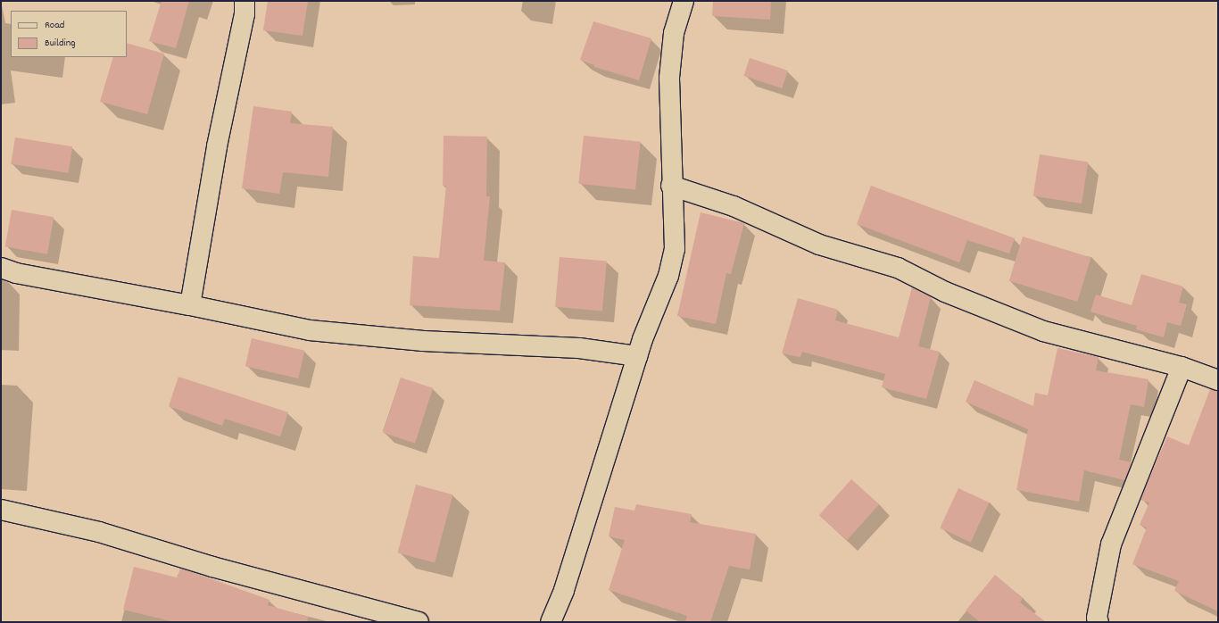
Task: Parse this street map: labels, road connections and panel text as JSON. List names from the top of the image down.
{
  "legend": ["Road", "Building"]
}
